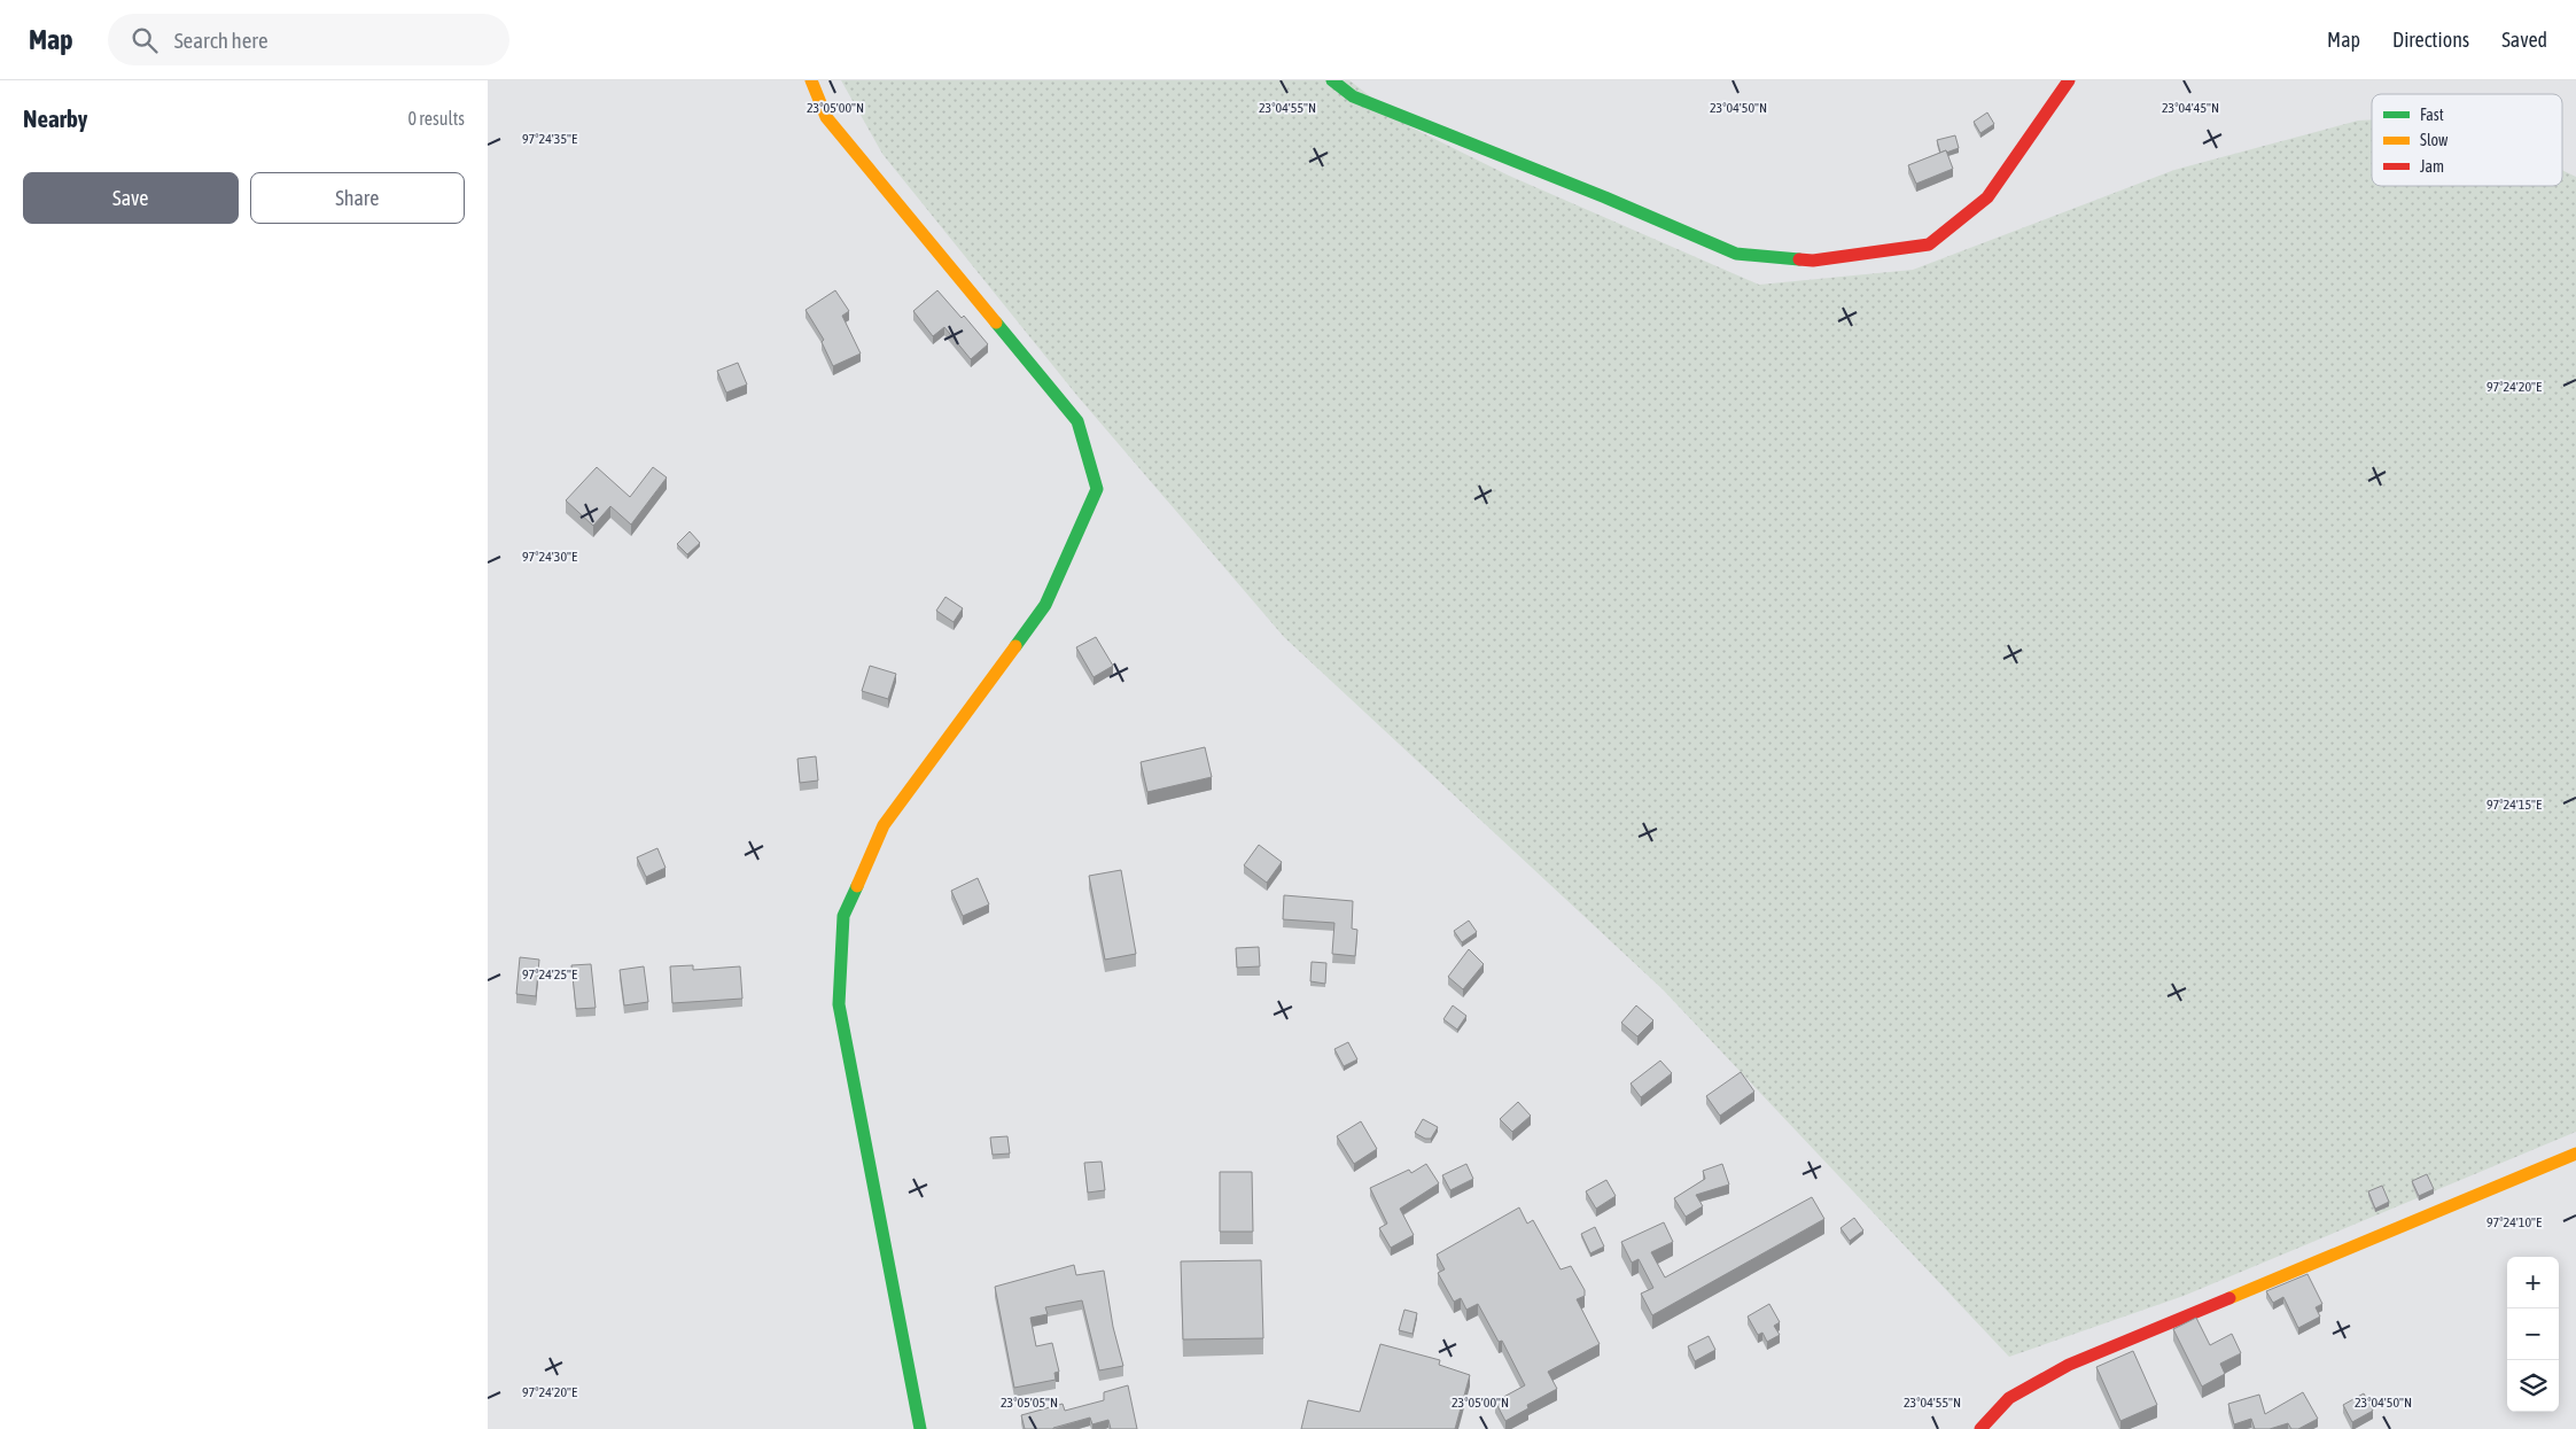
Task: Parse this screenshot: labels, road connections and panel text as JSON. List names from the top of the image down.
{
  "legend": ["Fast", "Slow", "Jam"],
  "page": {
    "header": "Map",
    "search": "Search here",
    "nav": ["Map", "Directions", "Saved"],
    "heading": ["Nearby", "0 results"],
    "buttons": ["Save", "Share"],
    "map_buttons": ["+", "−"]
  },
  "coordinates": [
    "23°05'00\"N",
    "23°04'55\"N",
    "23°04'50\"N",
    "23°04'45\"N",
    "97°24'35\"E",
    "97°24'20\"E",
    "97°24'30\"E",
    "97°24'15\"E",
    "97°24'25\"E",
    "97°24'10\"E",
    "23°05'05\"N"
  ]
}
